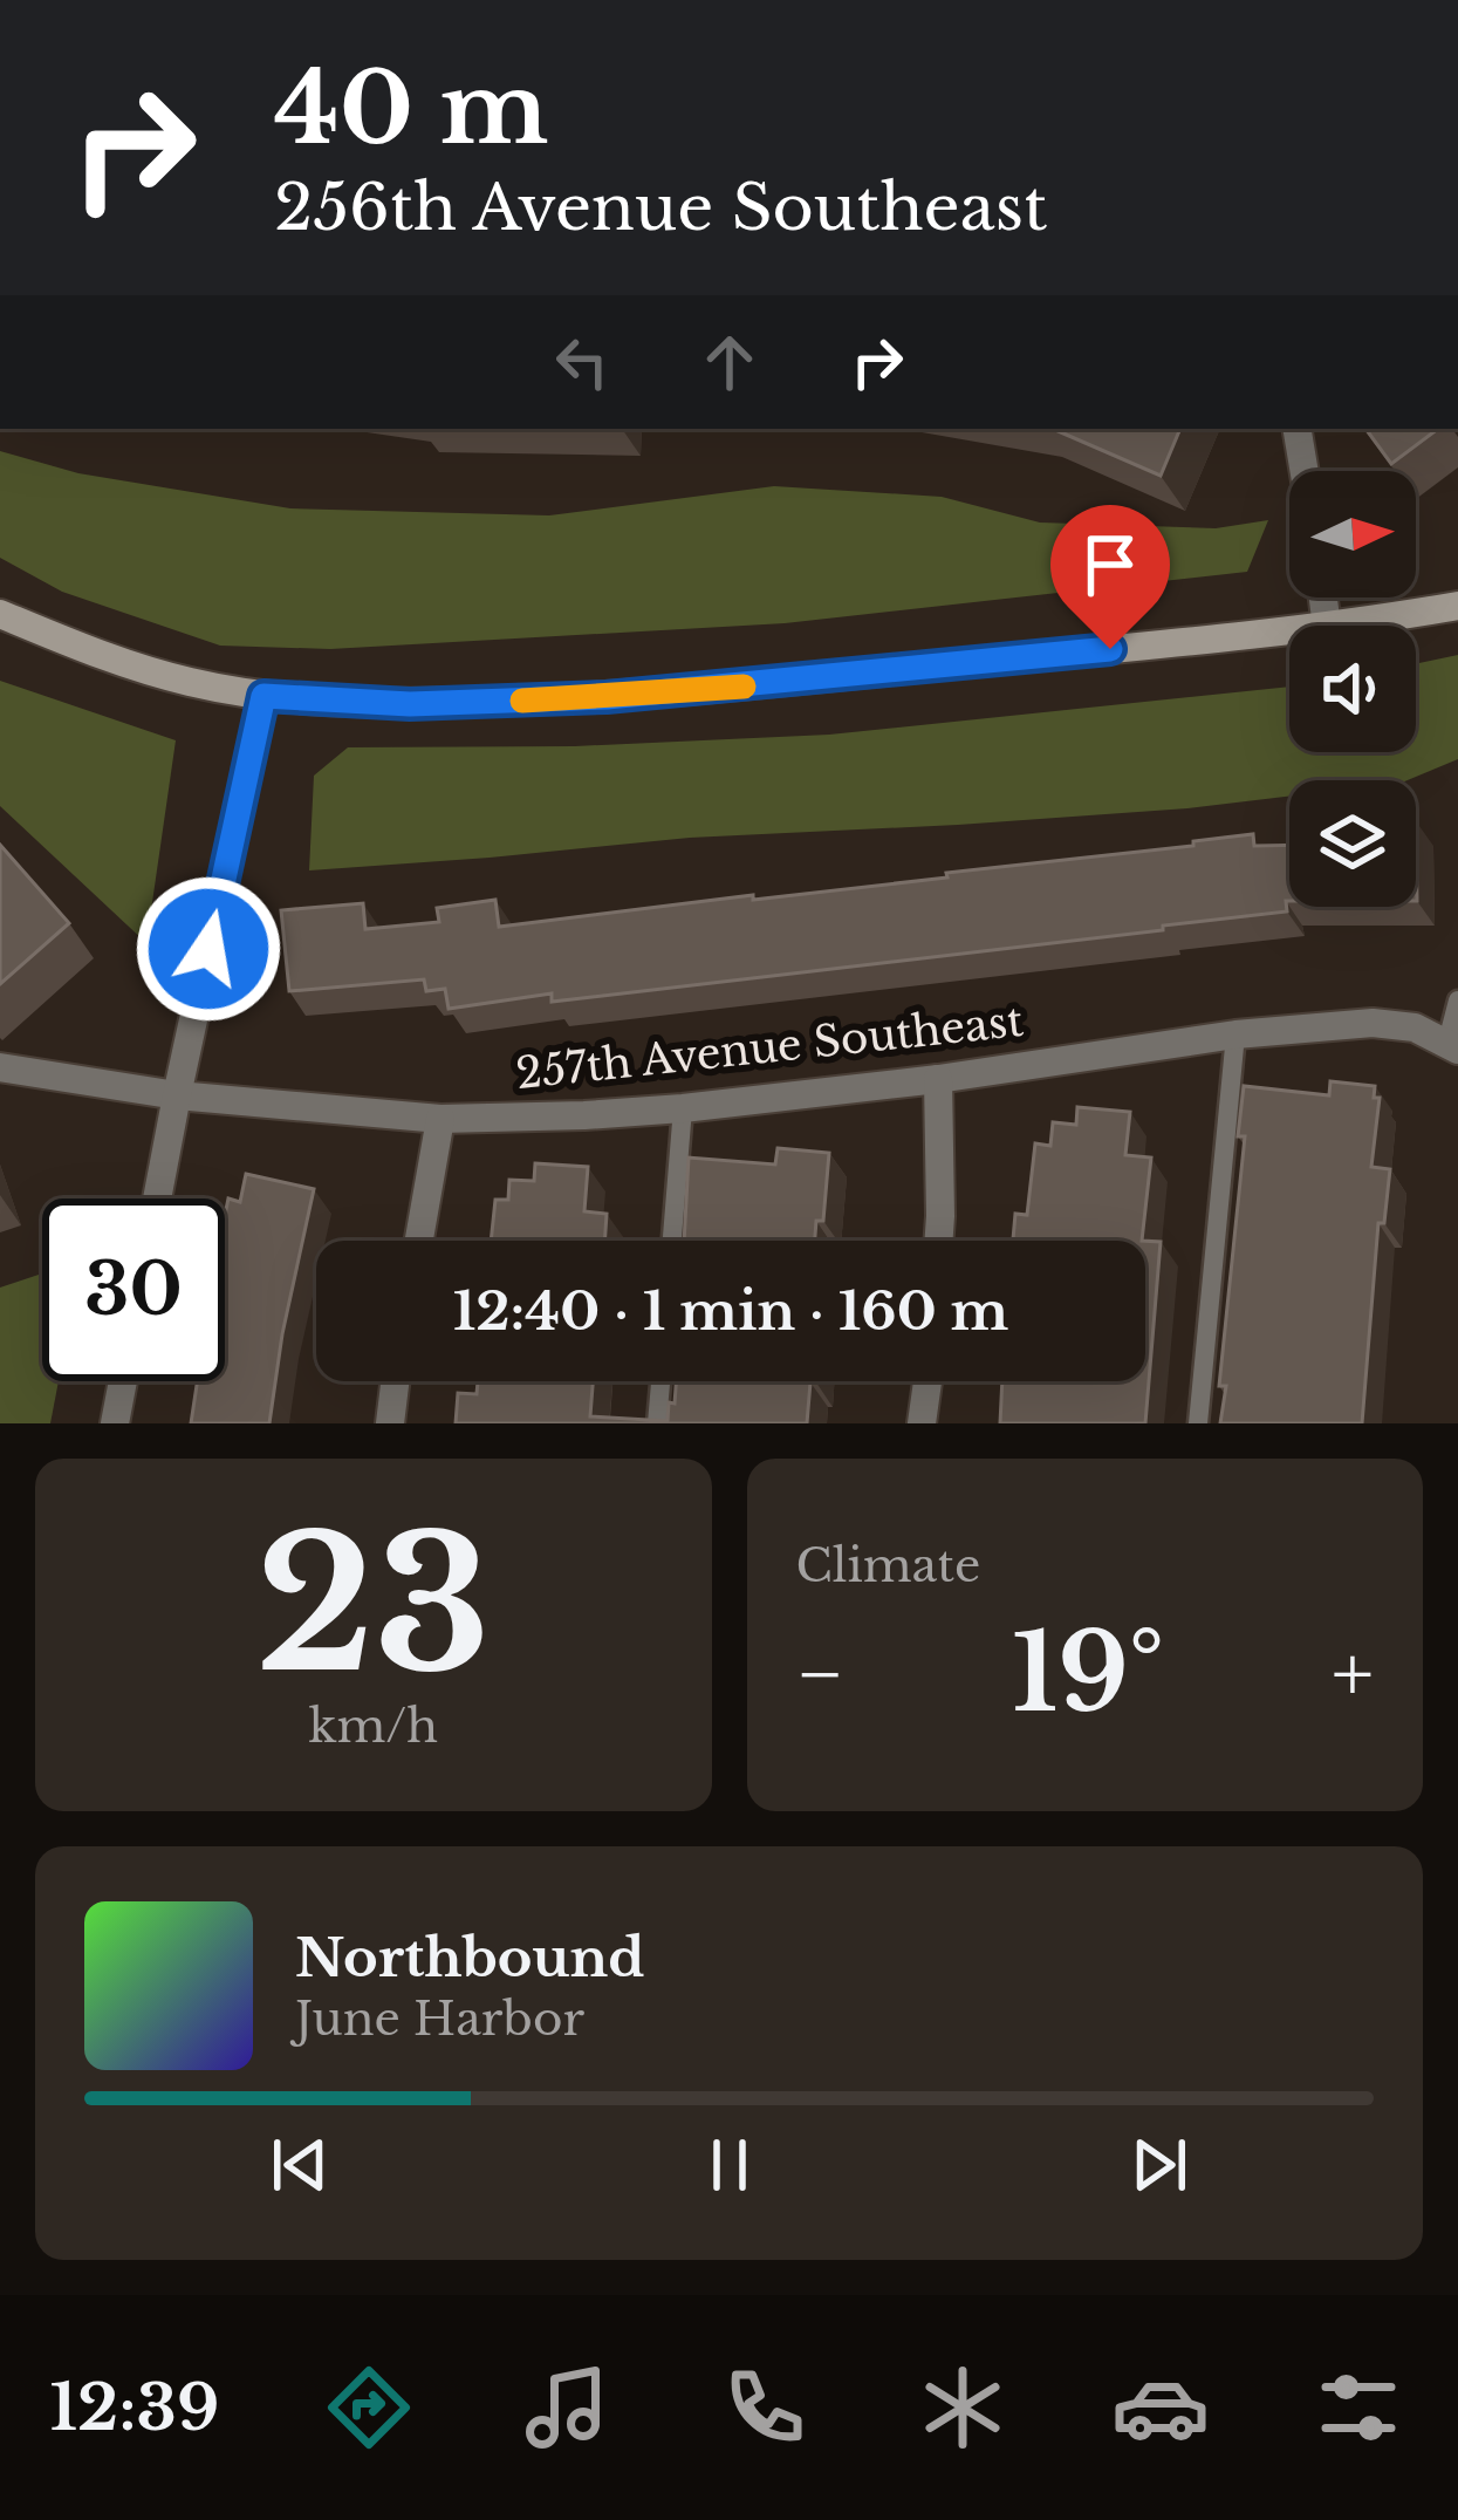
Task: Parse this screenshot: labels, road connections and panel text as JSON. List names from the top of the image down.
{
  "streets": {
    "street": ["257th Avenue Southeast"]
  },
  "north": "right",
  "page": {
    "turn": ["40 m", "256th Avenue Southeast"],
    "limit": "30",
    "trip": "12:40 · 1 min · 160 m",
    "tile": [
      ["23", "km/h"],
      "Climate"
    ],
    "heat": ["−", "19°", "+"],
    "song": ["Northbound", "June Harbor"],
    "tabs": "12:39"
  }
}
